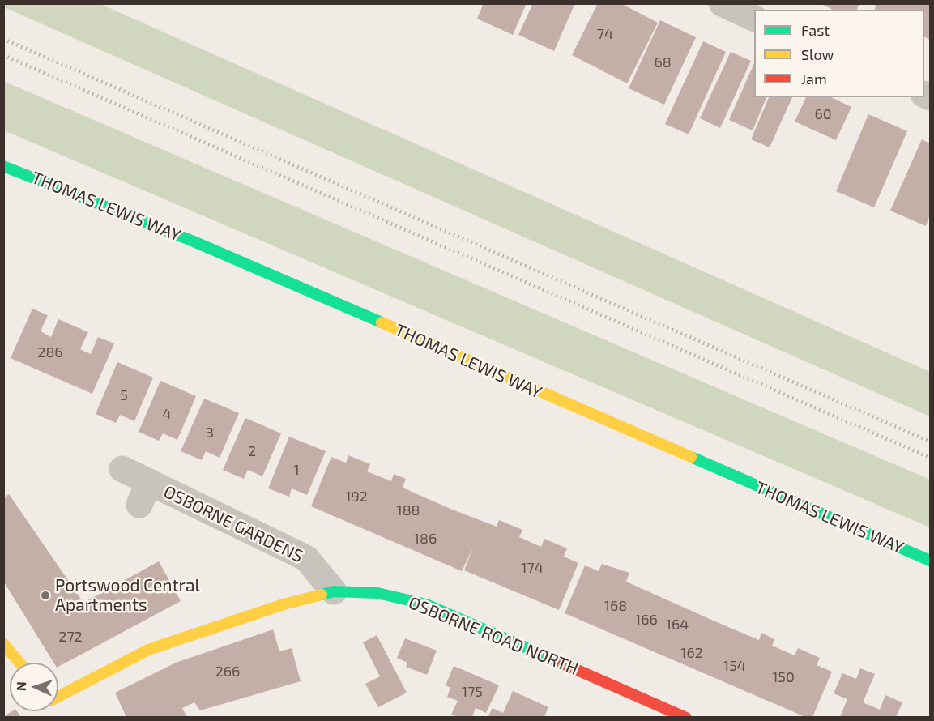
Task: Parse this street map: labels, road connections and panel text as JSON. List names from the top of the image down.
{
  "streets": {
    "main road": ["THOMAS LEWIS WAY", "OSBORNE ROAD NORTH"],
    "street": ["OSBORNE GARDENS"]
  },
  "crossings": [
    ["OSBORNE GARDENS", "OSBORNE ROAD NORTH"]
  ],
  "places": ["Portswood Central Apartments"],
  "house_numbers": [
    "74",
    "68",
    "60",
    "286",
    "5",
    "4",
    "3",
    "2",
    "1",
    "192",
    "188",
    "186",
    "174",
    "168",
    "166",
    "164",
    "272",
    "162",
    "154",
    "266",
    "150",
    "175"
  ],
  "legend": ["Fast", "Slow", "Jam"],
  "north": "left"
}
